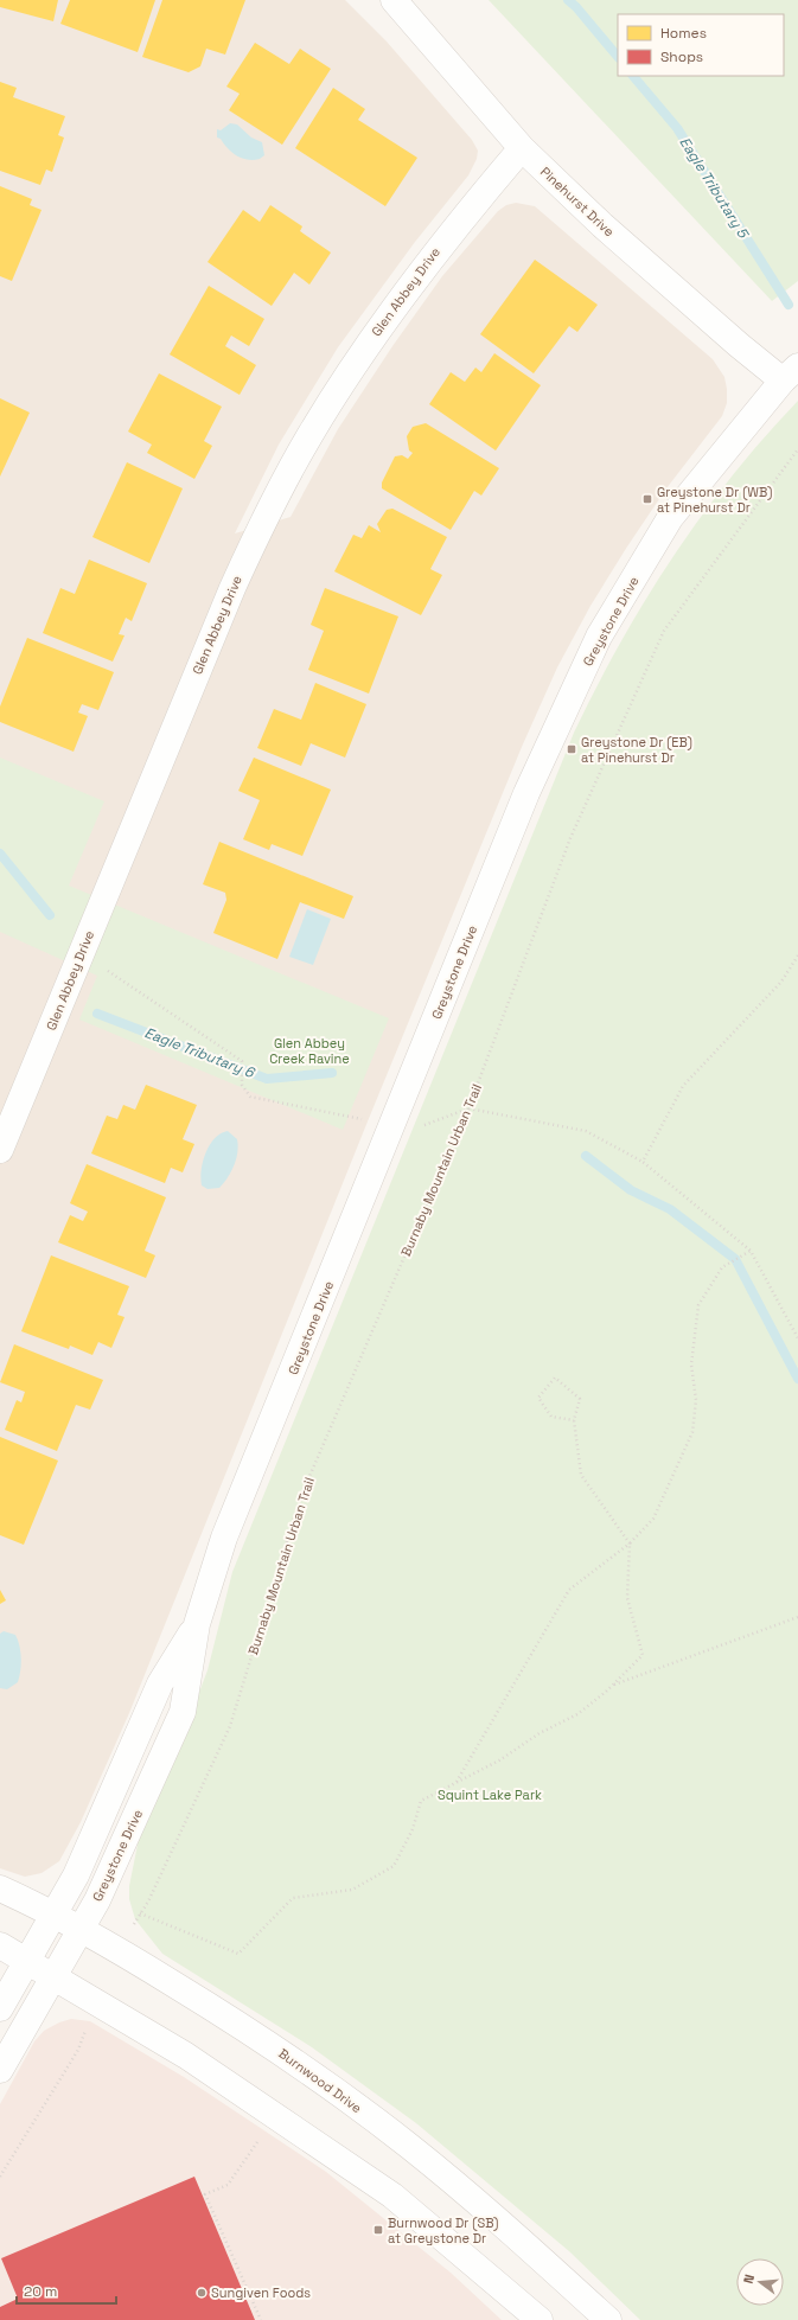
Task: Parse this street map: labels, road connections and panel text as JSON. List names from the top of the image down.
{
  "streets": {
    "street": [
      "Pinehurst Drive",
      "Glen Abbey Drive",
      "Greystone Drive",
      "Burnwood Drive"
    ],
    "path": ["Burnaby Mountain Urban Trail"]
  },
  "crossings": [
    ["Pinehurst Drive", "Glen Abbey Drive"],
    ["Pinehurst Drive", "Greystone Drive"],
    ["Greystone Drive", "Burnwood Drive"]
  ],
  "water": ["Eagle Tributary 5", "Eagle Tributary 6"],
  "parks": ["Glen Abbey Creek Ravine", "Squint Lake Park"],
  "places": {
    "transit": ["Greystone Dr (WB) at Pinehurst Dr", "Greystone Dr (EB) at Pinehurst Dr", "Burnwood Dr (SB) at Greystone Dr"],
    "other": ["Sungiven Foods"]
  },
  "legend": ["Homes", "Shops"],
  "scale_bar": "20 m",
  "north": "left"
}
